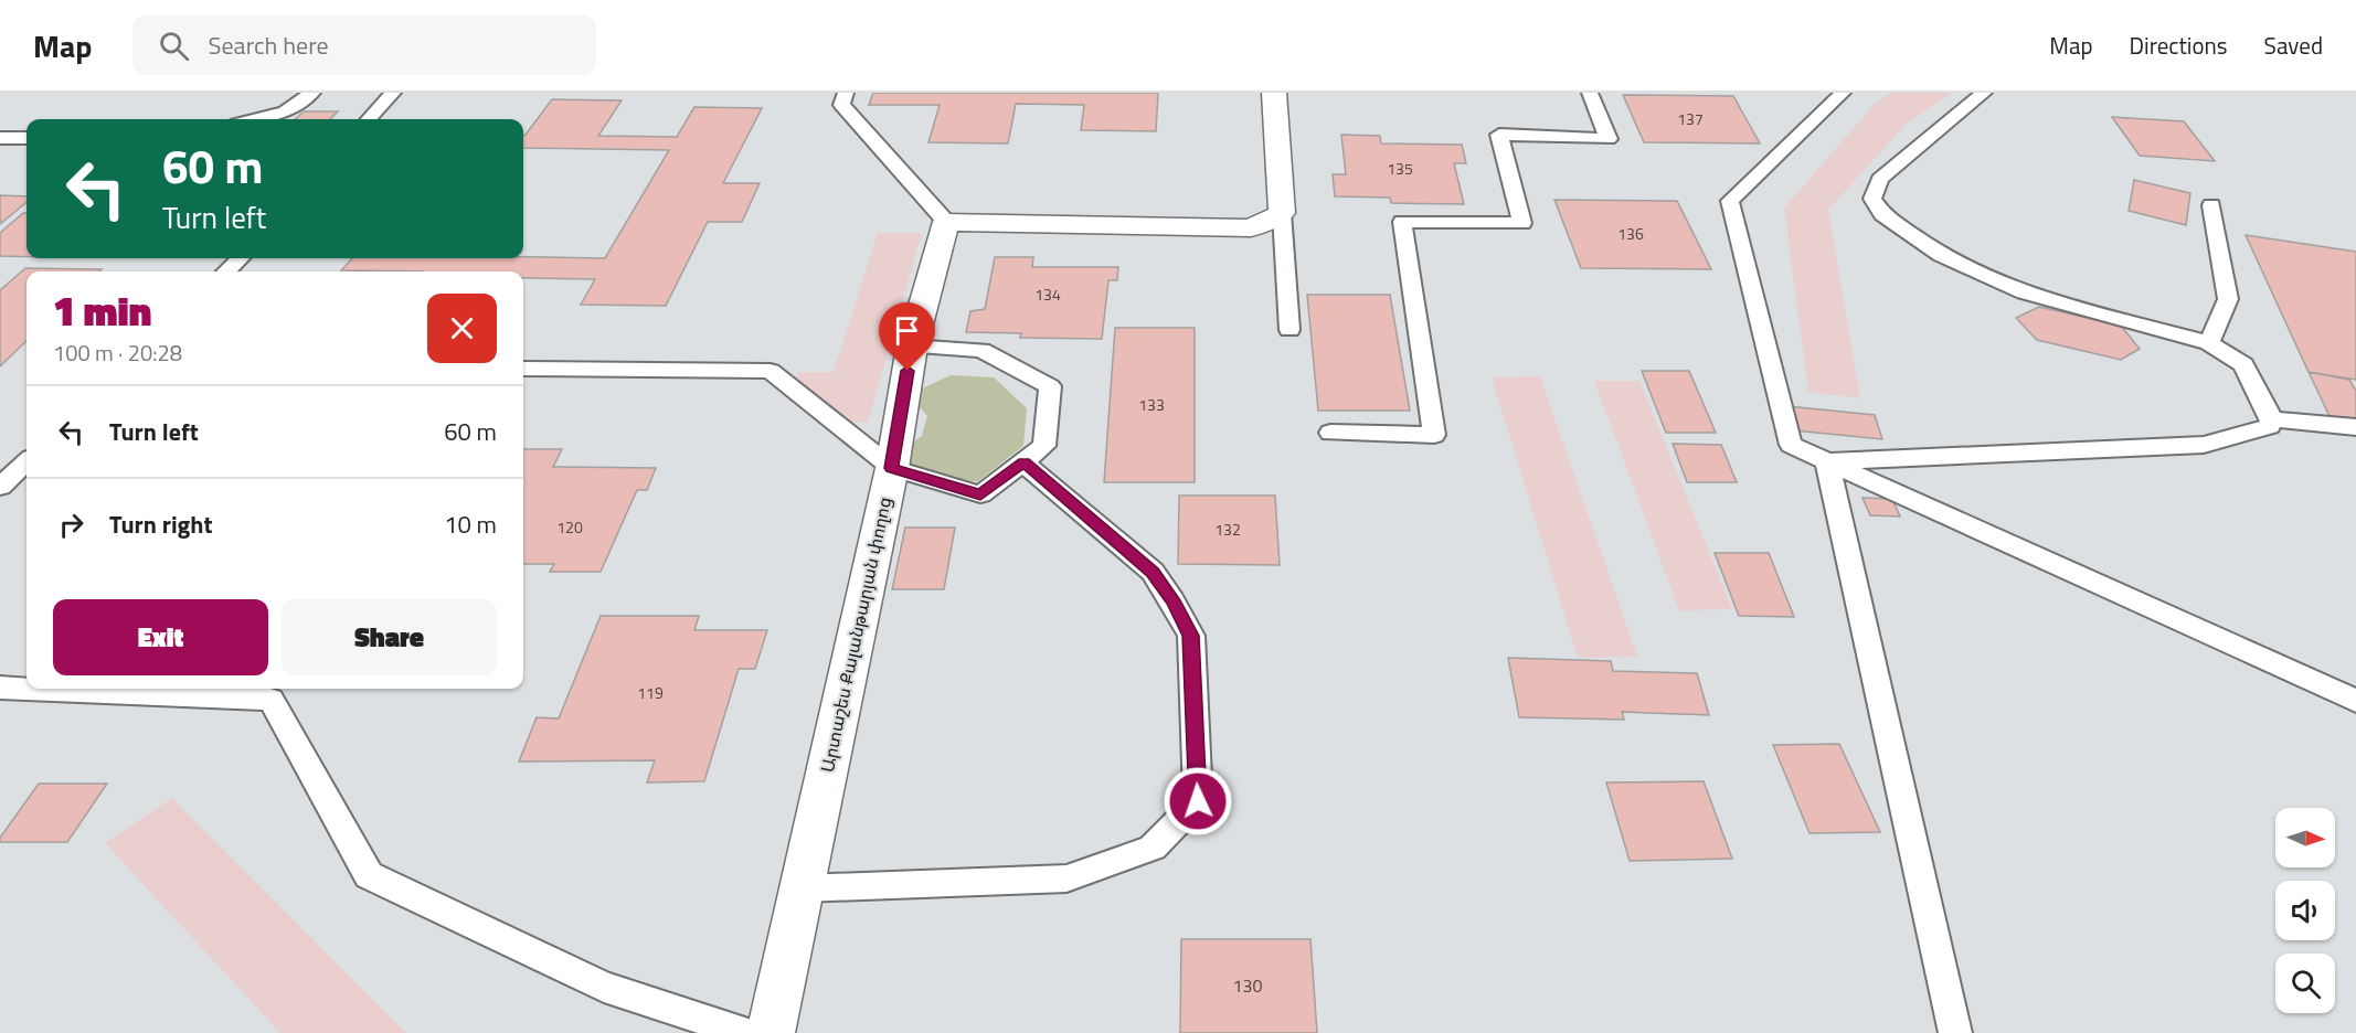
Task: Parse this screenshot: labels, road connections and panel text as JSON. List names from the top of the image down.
{
  "streets": {
    "street": ["Արտաշես Քալանթարյան փողոց"]
  },
  "house_numbers": [
    "137",
    "135",
    "136",
    "134",
    "133",
    "120",
    "132",
    "119",
    "130"
  ],
  "north": "right",
  "page": {
    "header": "Map",
    "search": "Search here",
    "nav": ["Map", "Directions", "Saved"],
    "turn": ["60 m", "Turn left"],
    "heading": ["1 min", "100 m · 20:28"],
    "list": [
      {
        "name": "Turn left",
        "value": "60 m"
      },
      {
        "name": "Turn right",
        "value": "10 m"
      }
    ],
    "buttons": ["Exit", "Share"]
  }
}
